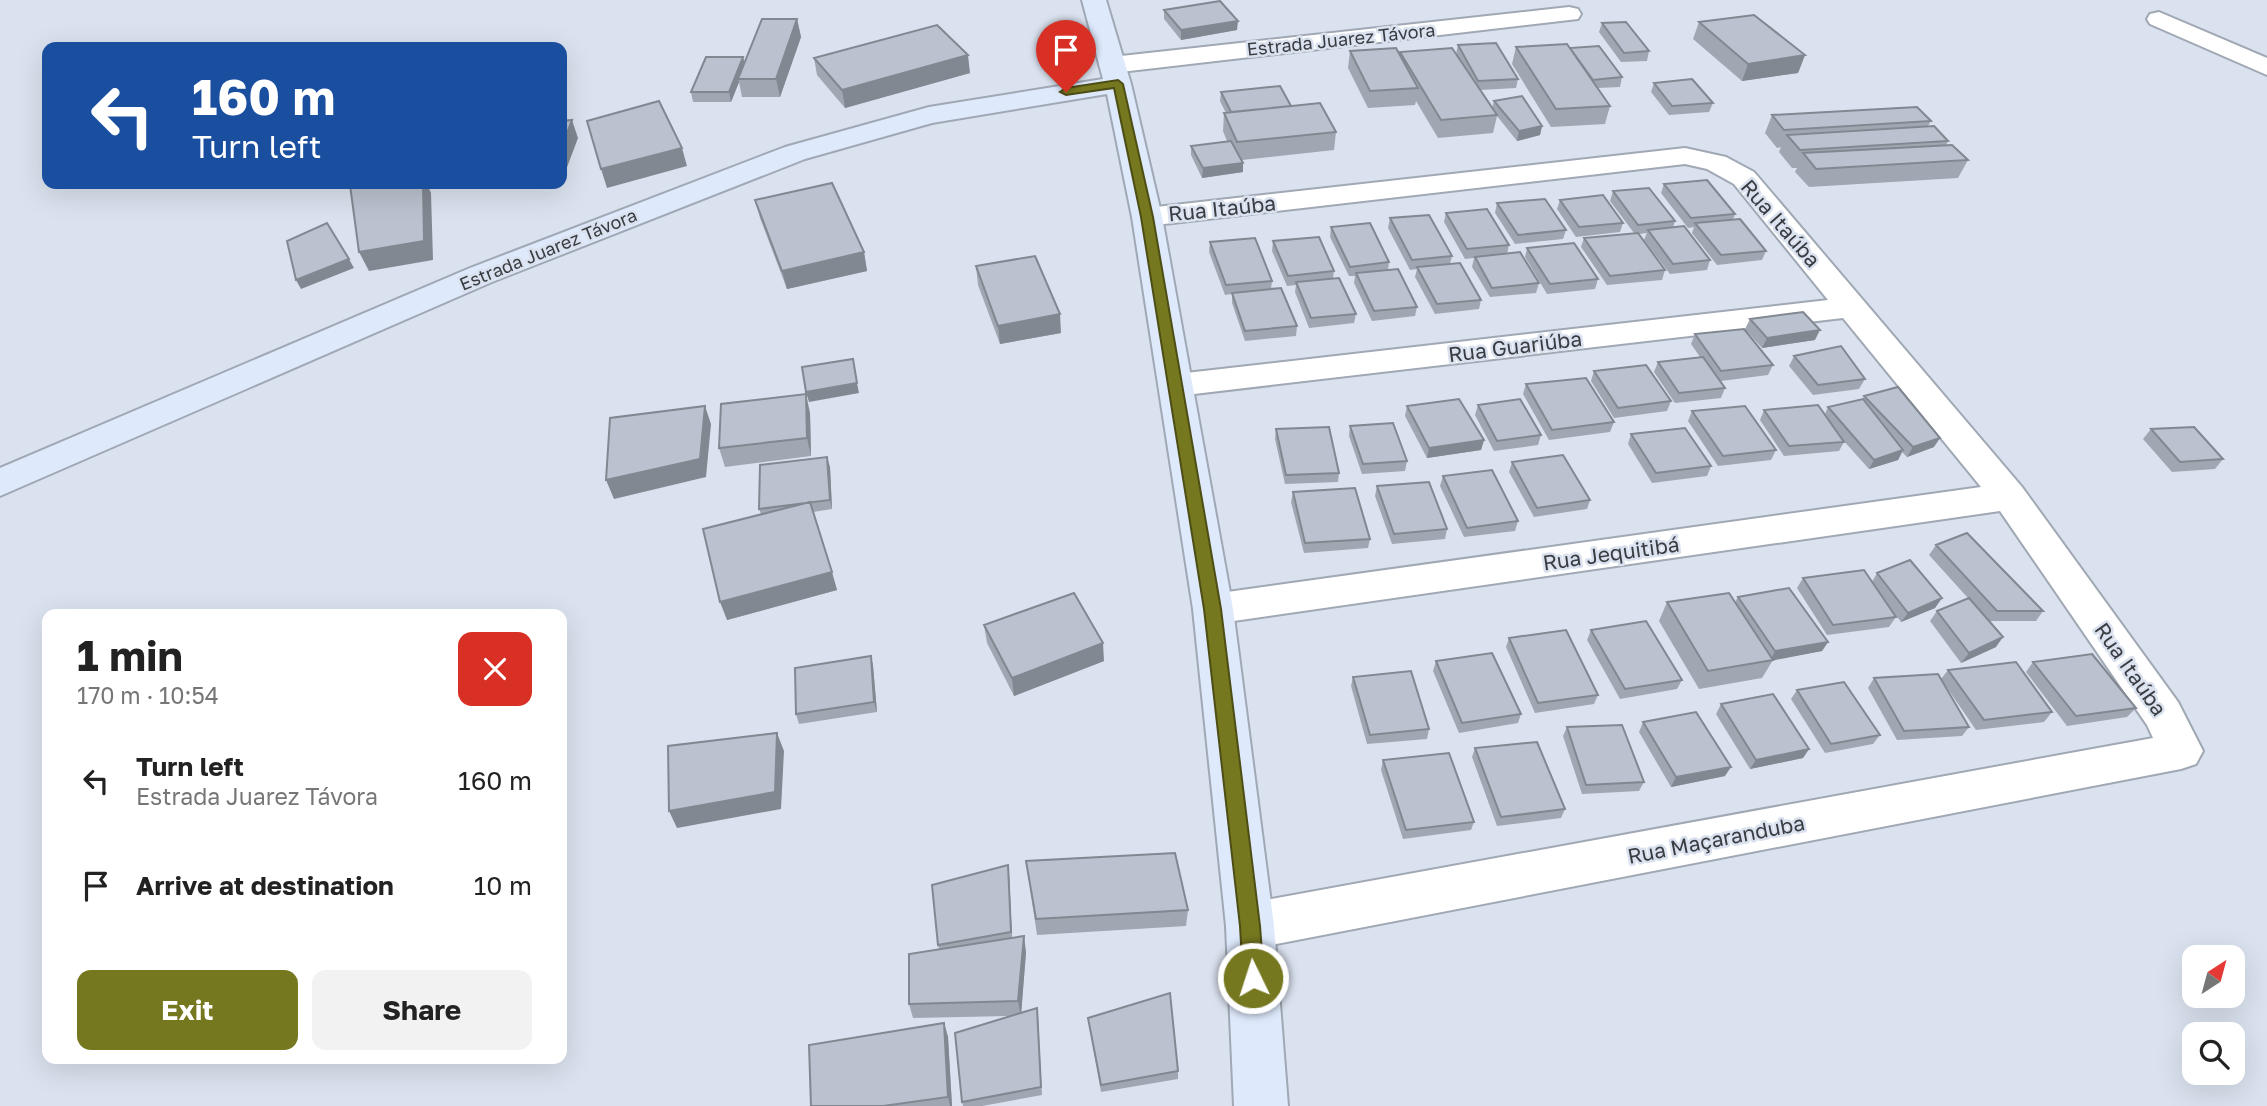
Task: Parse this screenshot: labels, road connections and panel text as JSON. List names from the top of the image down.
{
  "streets": {
    "street": [
      "Estrada Juarez Távora",
      "Rua Itaúba",
      "Rua Guariúba",
      "Rua Jequitibá",
      "Rua Maçaranduba"
    ]
  },
  "crossings": [
    ["Rua Itaúba", "Rua Guariúba"],
    ["Rua Itaúba", "Rua Jequitibá"],
    ["Rua Itaúba", "Rua Maçaranduba"]
  ],
  "north": "top right",
  "page": {
    "turn": ["160 m", "Turn left"],
    "heading": ["1 min", "170 m · 10:54"],
    "list": [
      {
        "name": "Turn left",
        "note": "Estrada Juarez Távora",
        "value": "160 m"
      },
      {
        "name": "Arrive at destination",
        "value": "10 m"
      }
    ],
    "buttons": ["Exit", "Share"]
  }
}
